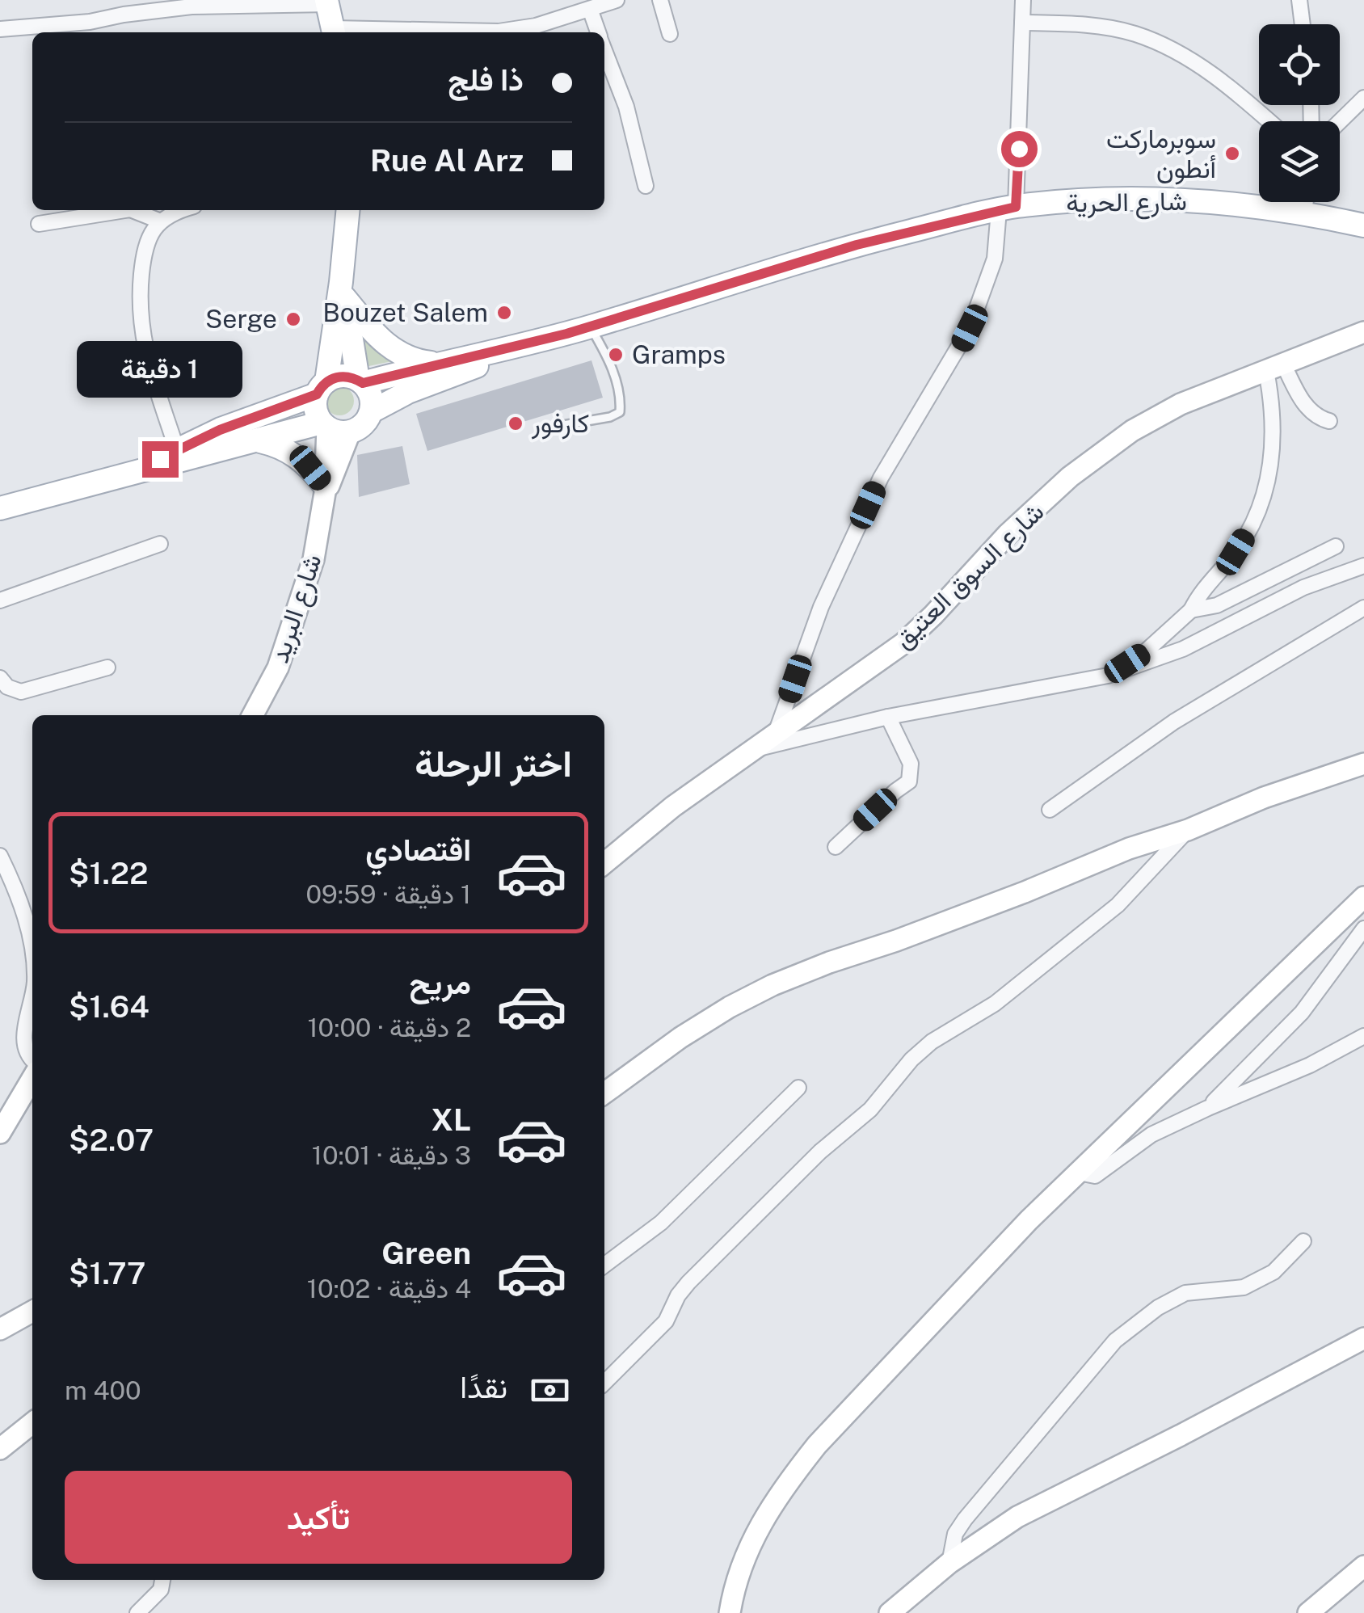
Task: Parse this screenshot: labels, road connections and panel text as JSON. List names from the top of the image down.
{
  "streets": {
    "main road": ["شارع الحرية"],
    "street": ["شارع السوق العتيق", "شارع البريد"]
  },
  "places": [
    "سوبرماركت أنطون",
    "Bouzet Salem",
    "Serge",
    "Gramps",
    "كارفور"
  ],
  "page": {
    "banner": ["ذا فلج", "Rue Al Arz"],
    "bubble": "1 دقيقة",
    "heading": "اختر الرحلة",
    "list": [
      {
        "name": "اقتصادي",
        "note": "1 دقيقة · 09:59",
        "value": "$1.22"
      },
      {
        "name": "مريح",
        "note": "2 دقيقة · 10:00",
        "value": "$1.64"
      },
      {
        "name": "XL",
        "note": "3 دقيقة · 10:01",
        "value": "$2.07"
      },
      {
        "name": "Green",
        "note": "4 دقيقة · 10:02",
        "value": "$1.77"
      }
    ],
    "pay": ["نقدًا", "400 m"],
    "buttons": "تأكيد"
  }
}
